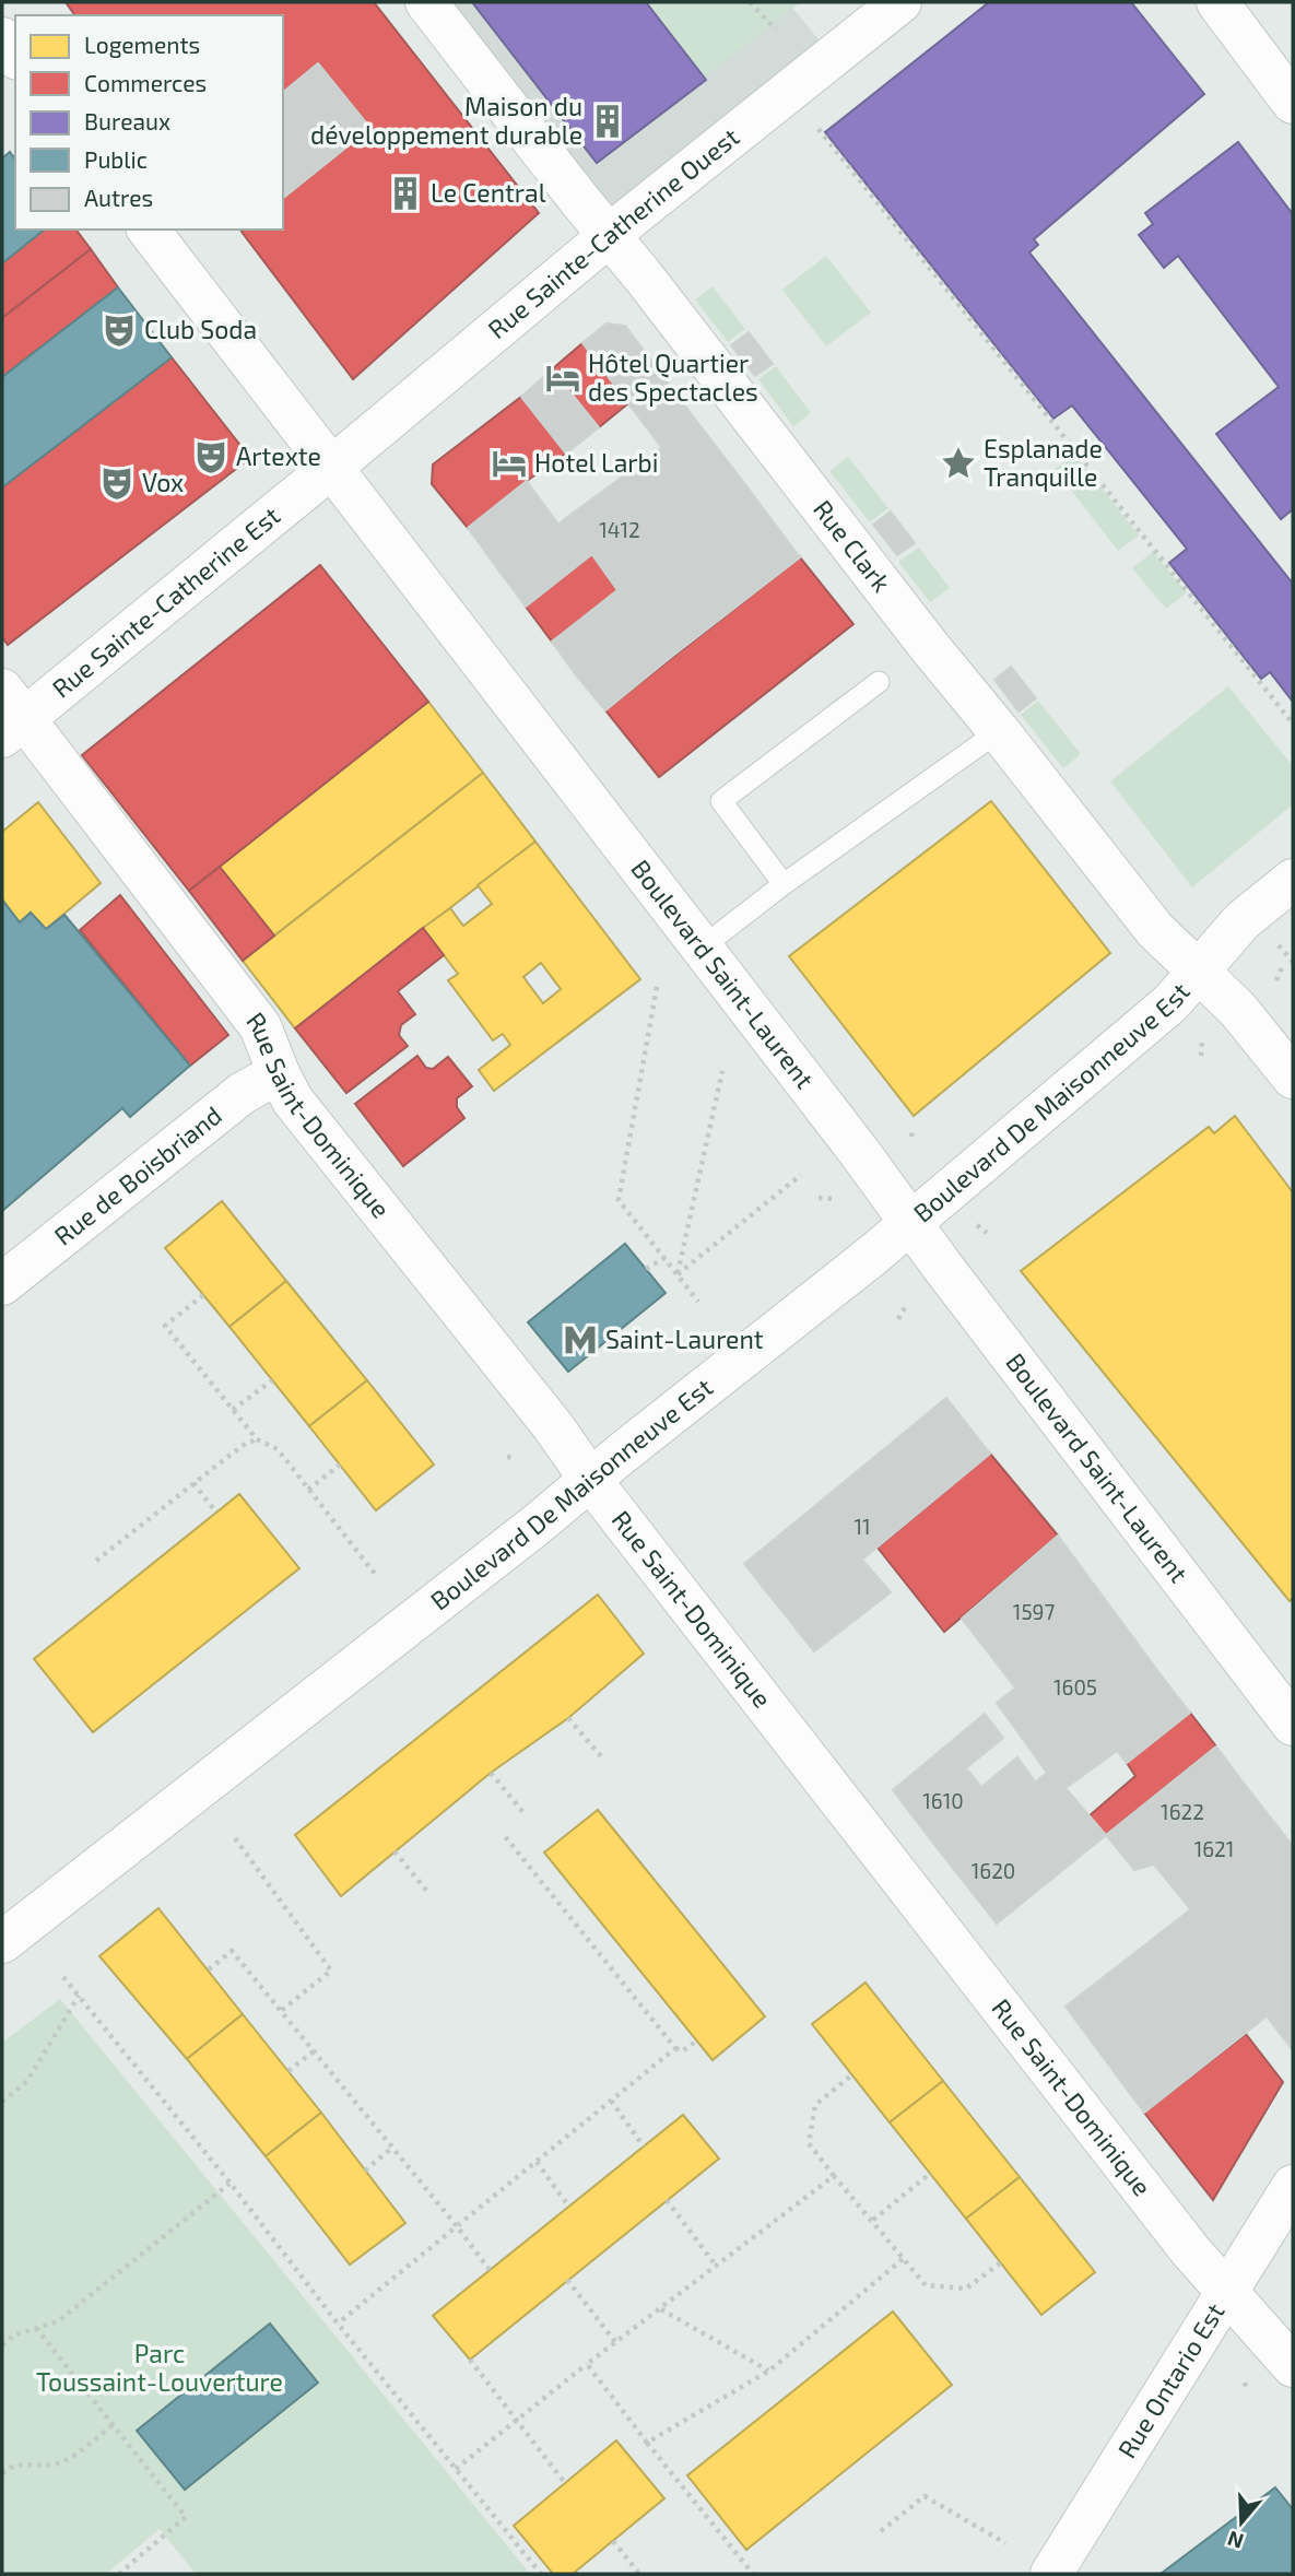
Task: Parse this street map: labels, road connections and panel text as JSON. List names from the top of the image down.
{
  "streets": {
    "street": [
      "Rue Sainte-Catherine Ouest",
      "Rue Clark",
      "Rue Sainte-Catherine Est",
      "Boulevard Saint-Laurent",
      "Boulevard De Maisonneuve Est",
      "Rue Saint-Dominique",
      "Rue de Boisbriand",
      "Rue Ontario Est"
    ]
  },
  "crossings": [
    ["Rue Sainte-Catherine Ouest", "Rue Clark"],
    ["Rue Sainte-Catherine Ouest", "Rue Sainte-Catherine Est"],
    ["Rue Sainte-Catherine Ouest", "Boulevard Saint-Laurent"],
    ["Rue Clark", "Boulevard De Maisonneuve Est"],
    ["Rue Sainte-Catherine Est", "Boulevard Saint-Laurent"],
    ["Rue Sainte-Catherine Est", "Rue Saint-Dominique"],
    ["Boulevard Saint-Laurent", "Boulevard De Maisonneuve Est"],
    ["Boulevard De Maisonneuve Est", "Rue Saint-Dominique"],
    ["Rue Saint-Dominique", "Rue de Boisbriand"],
    ["Rue Saint-Dominique", "Rue Ontario Est"]
  ],
  "parks": ["Parc Toussaint-Louverture"],
  "places": {
    "building": ["Maison du développement durable", "Le Central"],
    "theatre": ["Club Soda", "Artexte", "Vox"],
    "hotel": ["Hôtel Quartier des Spectacles", "Hotel Larbi"],
    "place": ["Esplanade Tranquille"],
    "metro station": ["Saint-Laurent"]
  },
  "house_numbers": [
    "1412",
    "11",
    "1597",
    "1605",
    "1610",
    "1622",
    "1621",
    "1620"
  ],
  "legend": [
    "Logements",
    "Commerces",
    "Bureaux",
    "Public",
    "Autres"
  ],
  "north": "bottom"
}
